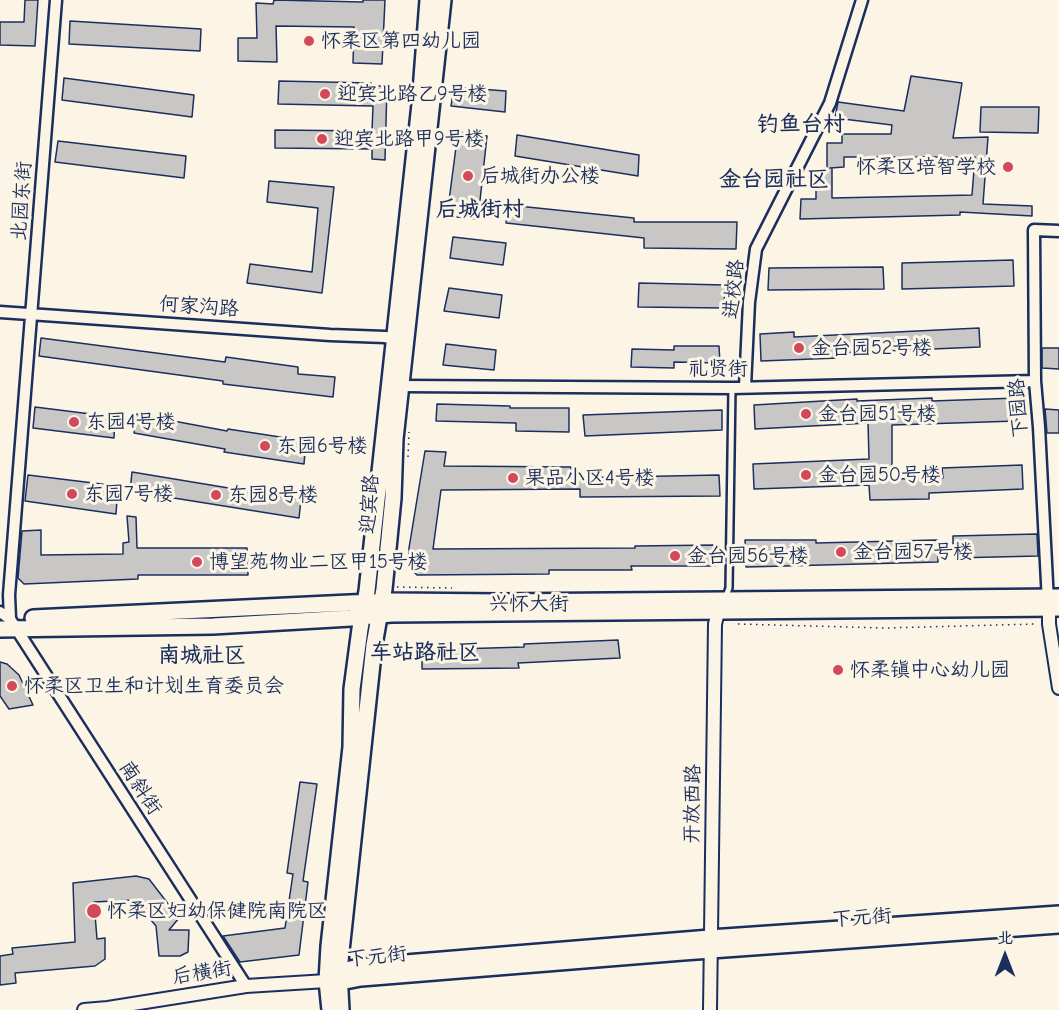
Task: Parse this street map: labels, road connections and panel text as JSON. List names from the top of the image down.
{
  "streets": {
    "main road": ["迎宾路", "兴怀大街", "下元街"],
    "street": [
      "北园东街",
      "进校路",
      "何家沟路",
      "礼贤街",
      "下园路",
      "南斜街",
      "开放西路",
      "后横街"
    ]
  },
  "crossings": [
    ["北园东街", "何家沟路"],
    ["北园东街", "兴怀大街"],
    ["北园东街", "南斜街"],
    ["进校路", "礼贤街"],
    ["何家沟路", "迎宾路"],
    ["礼贤街", "下园路"],
    ["礼贤街", "迎宾路"],
    ["下园路", "兴怀大街"],
    ["迎宾路", "兴怀大街"],
    ["迎宾路", "下元街"],
    ["迎宾路", "后横街"],
    ["兴怀大街", "南斜街"],
    ["兴怀大街", "开放西路"],
    ["南斜街", "后横街"],
    ["开放西路", "下元街"],
    ["下元街", "后横街"]
  ],
  "districts": [
    "钓鱼台村",
    "金台园社区",
    "后城街村",
    "车站路社区",
    "南城社区"
  ],
  "places": [
    "怀柔区第四幼儿园",
    "迎宾北路乙9号楼",
    "迎宾北路甲9号楼",
    "怀柔区培智学校",
    "后城街办公楼",
    "金台园52号楼",
    "金台园51号楼",
    "东园4号楼",
    "东园6号楼",
    "金台园50号楼",
    "果品小区4号楼",
    "东园7号楼",
    "东园8号楼",
    "金台园57号楼",
    "金台园56号楼",
    "博望苑物业二区甲15号楼",
    "怀柔镇中心幼儿园",
    "怀柔区卫生和计划生育委员会",
    "怀柔区妇幼保健院南院区"
  ],
  "north": "top"
}
